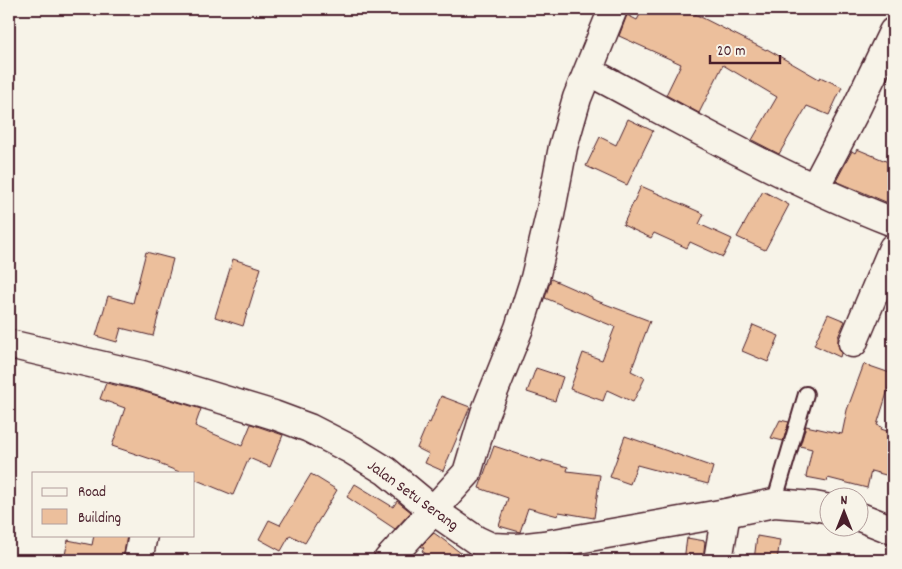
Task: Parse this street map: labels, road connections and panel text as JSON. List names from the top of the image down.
{
  "streets": {
    "street": ["Jalan Setu Serang"]
  },
  "legend": ["Road", "Building"],
  "scale_bar": "20 m",
  "north": "top"
}
